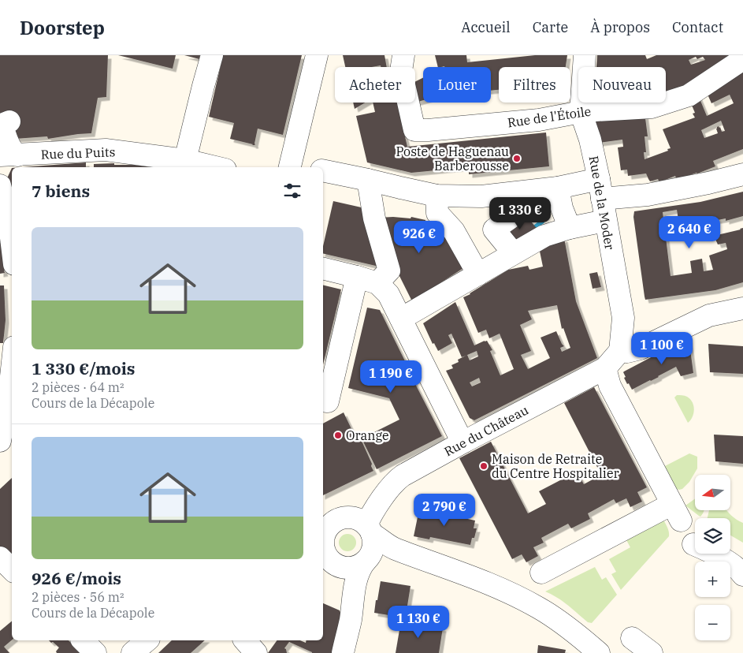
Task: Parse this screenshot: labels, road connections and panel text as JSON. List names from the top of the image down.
{
  "streets": {
    "street": [
      "Rue de l'Étoile",
      "Rue du Puits",
      "Rue de la Moder",
      "Rue du Château"
    ]
  },
  "crossings": [
    ["Rue de l'Étoile", "Rue de la Moder"],
    ["Rue de la Moder", "Rue du Château"]
  ],
  "places": ["Poste de Haguenau Barberousse", "Orange", "Maison de Retraite du Centre Hospitalier"],
  "north": "left",
  "page": {
    "header": "Doorstep",
    "nav": [
      "Accueil",
      "Carte",
      "À propos",
      "Contact"
    ],
    "chip": [
      "Acheter",
      "Louer",
      "Filtres",
      "Nouveau"
    ],
    "heading": "7 biens",
    "price": [
      "1 330 €",
      "2 640 €",
      "926 €",
      "1 100 €",
      "1 190 €",
      "2 790 €",
      "1 130 €"
    ],
    "list": [
      {
        "name": "1 330 €/mois",
        "note": "2 pièces · 64 m² · Cours de la Décapole"
      },
      {
        "name": "926 €/mois",
        "note": "2 pièces · 56 m² · Cours de la Décapole"
      }
    ],
    "map_buttons": ["+", "−"]
  }
}
